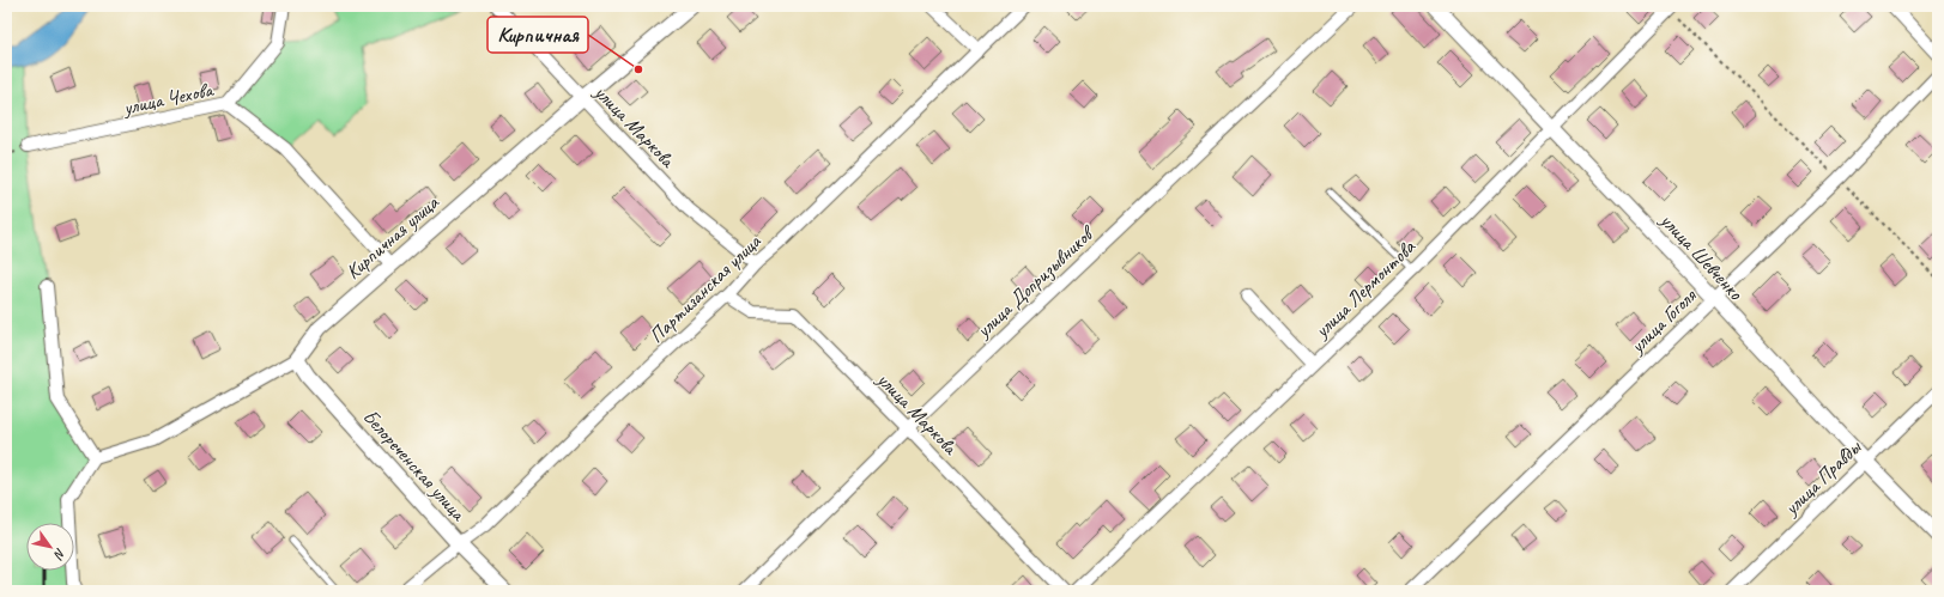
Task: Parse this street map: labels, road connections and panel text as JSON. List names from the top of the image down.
{
  "streets": {
    "street": [
      "улица Чехова",
      "улица Маркова",
      "Кирпичная улица",
      "улица Шевченко",
      "улица Допризывников",
      "Партизанская улица",
      "улица Лермонтова",
      "улица Гоголя",
      "Белореченская улица",
      "улица Правды"
    ]
  },
  "crossings": [
    ["улица Маркова", "Кирпичная улица"],
    ["улица Маркова", "улица Допризывников"],
    ["улица Маркова", "Партизанская улица"],
    ["Кирпичная улица", "Белореченская улица"],
    ["улица Шевченко", "улица Лермонтова"],
    ["улица Шевченко", "улица Гоголя"],
    ["улица Шевченко", "улица Правды"],
    ["Партизанская улица", "Белореченская улица"]
  ],
  "places": ["Кирпичная"],
  "north": "bottom right"
}
